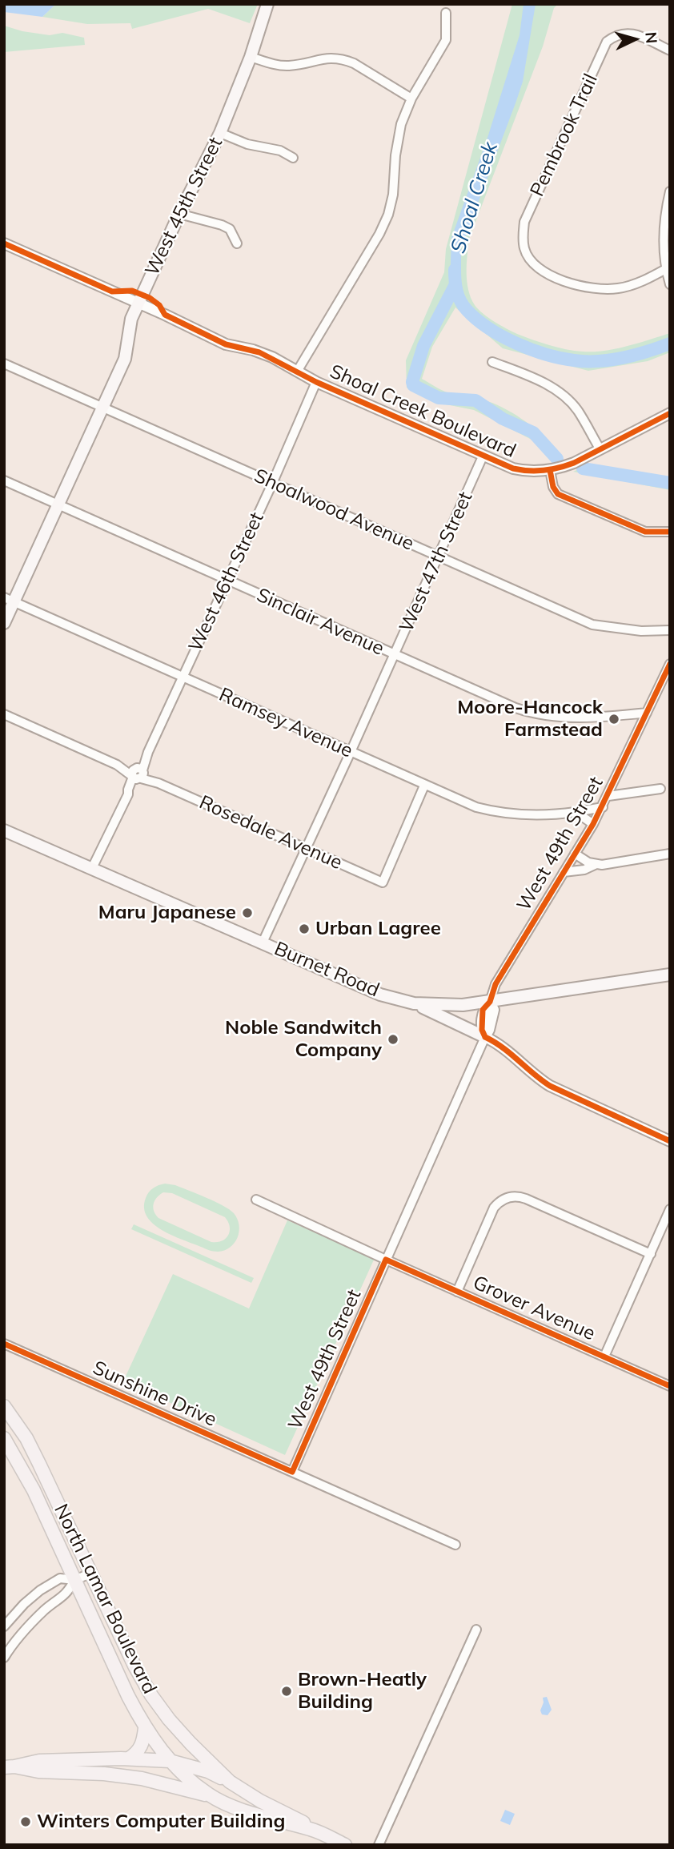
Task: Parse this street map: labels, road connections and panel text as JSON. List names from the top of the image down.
{
  "streets": {
    "main road": ["West 45th Street", "Burnet Road", "North Lamar Boulevard"],
    "street": [
      "Pembrook Trail",
      "Shoal Creek Boulevard",
      "Shoalwood Avenue",
      "West 47th Street",
      "West 46th Street",
      "Sinclair Avenue",
      "Ramsey Avenue",
      "Rosedale Avenue",
      "West 49th Street",
      "Grover Avenue",
      "Sunshine Drive"
    ]
  },
  "crossings": [
    ["West 45th Street", "Shoal Creek Boulevard"],
    ["West 45th Street", "Shoalwood Avenue"],
    ["West 45th Street", "Sinclair Avenue"],
    ["West 45th Street", "Ramsey Avenue"],
    ["Shoal Creek Boulevard", "West 47th Street"],
    ["Shoal Creek Boulevard", "West 46th Street"],
    ["Shoalwood Avenue", "West 47th Street"],
    ["Shoalwood Avenue", "West 46th Street"],
    ["West 47th Street", "Sinclair Avenue"],
    ["West 47th Street", "Ramsey Avenue"],
    ["West 47th Street", "Rosedale Avenue"],
    ["West 47th Street", "Burnet Road"],
    ["West 46th Street", "Sinclair Avenue"],
    ["West 46th Street", "Ramsey Avenue"],
    ["West 46th Street", "Rosedale Avenue"],
    ["West 46th Street", "Burnet Road"],
    ["Sinclair Avenue", "West 49th Street"],
    ["Ramsey Avenue", "Rosedale Avenue"],
    ["Ramsey Avenue", "West 49th Street"],
    ["West 49th Street", "Burnet Road"],
    ["West 49th Street", "Grover Avenue"],
    ["West 49th Street", "Sunshine Drive"]
  ],
  "water": ["Shoal Creek"],
  "places": [
    "Moore-Hancock Farmstead",
    "Maru Japanese",
    "Urban Lagree",
    "Noble Sandwitch Company",
    "Brown-Heatly Building",
    "Winters Computer Building"
  ],
  "north": "right"
}
